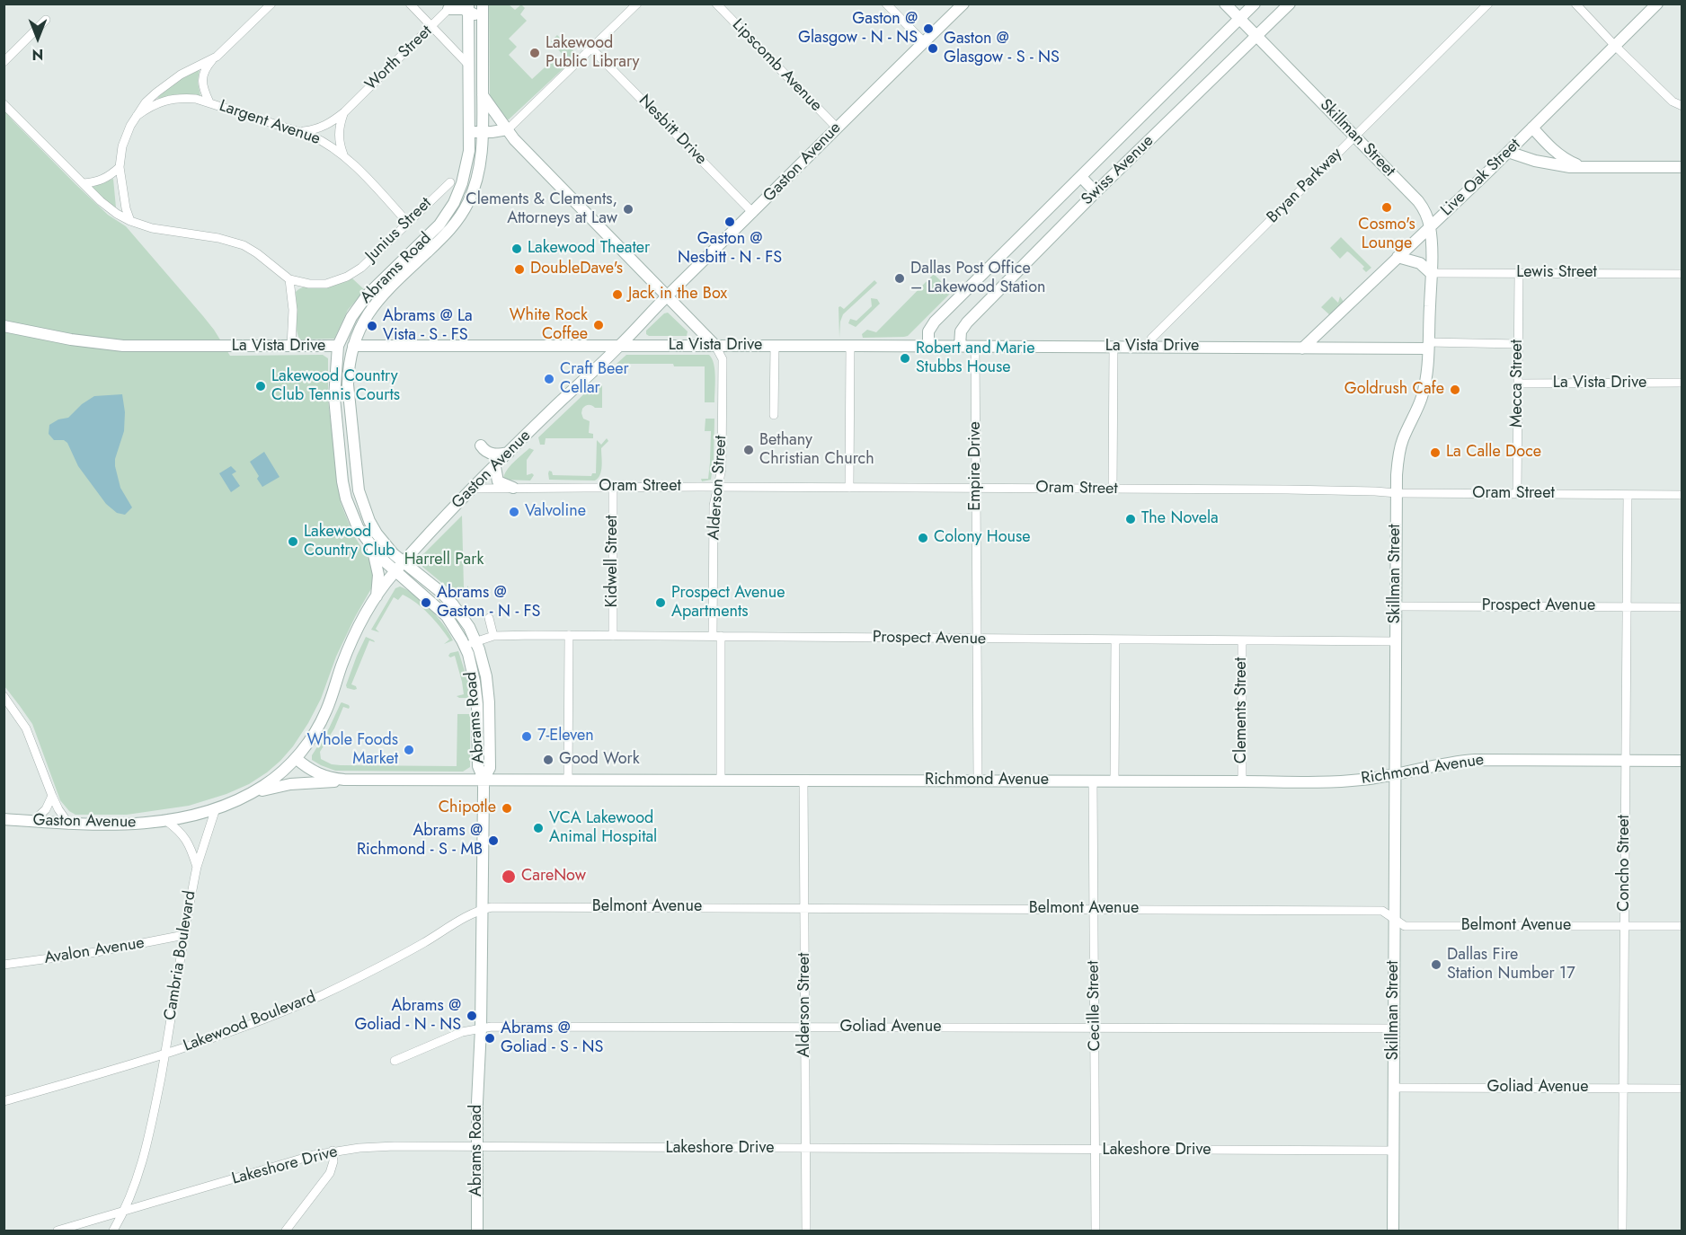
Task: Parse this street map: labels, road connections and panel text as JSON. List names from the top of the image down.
{
  "streets": {
    "street": [
      "Worth Street",
      "Lipscomb Avenue",
      "Largent Avenue",
      "Nesbitt Drive",
      "Skillman Street",
      "Gaston Avenue",
      "Swiss Avenue",
      "Live Oak Street",
      "Bryan Parkway",
      "Junius Street",
      "Abrams Road",
      "Lewis Street",
      "La Vista Drive",
      "Mecca Street",
      "Empire Drive",
      "Oram Street",
      "Alderson Street",
      "Kidwell Street",
      "Prospect Avenue",
      "Clements Street",
      "Richmond Avenue",
      "Concho Street",
      "Belmont Avenue",
      "Avalon Avenue",
      "Cambria Boulevard",
      "Cecille Street",
      "Lakewood Boulevard",
      "Goliad Avenue",
      "Lakeshore Drive"
    ]
  },
  "crossings": [
    ["Worth Street", "Largent Avenue"],
    ["Lipscomb Avenue", "Gaston Avenue"],
    ["Largent Avenue", "Junius Street"],
    ["Nesbitt Drive", "Gaston Avenue"],
    ["Skillman Street", "Swiss Avenue"],
    ["Skillman Street", "Live Oak Street"],
    ["Skillman Street", "Bryan Parkway"],
    ["Skillman Street", "Lewis Street"],
    ["Skillman Street", "La Vista Drive"],
    ["Skillman Street", "Oram Street"],
    ["Skillman Street", "Prospect Avenue"],
    ["Skillman Street", "Richmond Avenue"],
    ["Skillman Street", "Belmont Avenue"],
    ["Skillman Street", "Goliad Avenue"],
    ["Skillman Street", "Lakeshore Drive"],
    ["Gaston Avenue", "Abrams Road"],
    ["Gaston Avenue", "La Vista Drive"],
    ["Gaston Avenue", "Oram Street"],
    ["Gaston Avenue", "Alderson Street"],
    ["Gaston Avenue", "Richmond Avenue"],
    ["Gaston Avenue", "Cambria Boulevard"],
    ["Swiss Avenue", "La Vista Drive"],
    ["Live Oak Street", "La Vista Drive"],
    ["Bryan Parkway", "La Vista Drive"],
    ["Abrams Road", "La Vista Drive"],
    ["Abrams Road", "Alderson Street"],
    ["Abrams Road", "Prospect Avenue"],
    ["Abrams Road", "Richmond Avenue"],
    ["Abrams Road", "Belmont Avenue"],
    ["Abrams Road", "Lakewood Boulevard"],
    ["Abrams Road", "Goliad Avenue"],
    ["Abrams Road", "Lakeshore Drive"],
    ["Lewis Street", "Mecca Street"],
    ["La Vista Drive", "Mecca Street"],
    ["La Vista Drive", "Empire Drive"],
    ["La Vista Drive", "Alderson Street"],
    ["Mecca Street", "Oram Street"],
    ["Empire Drive", "Oram Street"],
    ["Empire Drive", "Prospect Avenue"],
    ["Empire Drive", "Richmond Avenue"],
    ["Oram Street", "Alderson Street"],
    ["Oram Street", "Kidwell Street"],
    ["Oram Street", "Concho Street"],
    ["Alderson Street", "Prospect Avenue"],
    ["Alderson Street", "Richmond Avenue"],
    ["Alderson Street", "Belmont Avenue"],
    ["Alderson Street", "Goliad Avenue"],
    ["Alderson Street", "Lakeshore Drive"],
    ["Kidwell Street", "Prospect Avenue"],
    ["Prospect Avenue", "Clements Street"],
    ["Prospect Avenue", "Concho Street"],
    ["Clements Street", "Richmond Avenue"],
    ["Richmond Avenue", "Concho Street"],
    ["Richmond Avenue", "Cecille Street"],
    ["Concho Street", "Belmont Avenue"],
    ["Concho Street", "Goliad Avenue"],
    ["Belmont Avenue", "Cecille Street"],
    ["Belmont Avenue", "Lakewood Boulevard"],
    ["Avalon Avenue", "Cambria Boulevard"],
    ["Cambria Boulevard", "Lakewood Boulevard"],
    ["Cambria Boulevard", "Lakeshore Drive"],
    ["Cecille Street", "Goliad Avenue"],
    ["Cecille Street", "Lakeshore Drive"]
  ],
  "parks": ["Harrell Park"],
  "places": [
    "Gaston @ Glasgow - N - NS",
    "Gaston @ Glasgow - S - NS",
    "Lakewood Public Library",
    "Cosmo's Lounge",
    "Clements & Clements, Attorneys at Law",
    "Gaston @ Nesbitt - N - FS",
    "Lakewood Theater",
    "DoubleDave's",
    "Dallas Post Office – Lakewood Station",
    "Jack in the Box",
    "White Rock Coffee",
    "Abrams @ La Vista - S - FS",
    "Robert and Marie Stubbs House",
    "Craft Beer Cellar",
    "Lakewood Country Club Tennis Courts",
    "Goldrush Cafe",
    "Bethany Christian Church",
    "La Calle Doce",
    "Valvoline",
    "The Novela",
    "Colony House",
    "Lakewood Country Club",
    "Abrams @ Gaston - N - FS",
    "Prospect Avenue Apartments",
    "7-Eleven",
    "Whole Foods Market",
    "Good Work",
    "Chipotle",
    "VCA Lakewood Animal Hospital",
    "Abrams @ Richmond - S - MB",
    "CareNow",
    "Dallas Fire Station Number 17",
    "Abrams @ Goliad - N - NS",
    "Abrams @ Goliad - S - NS"
  ],
  "north": "bottom"
}
